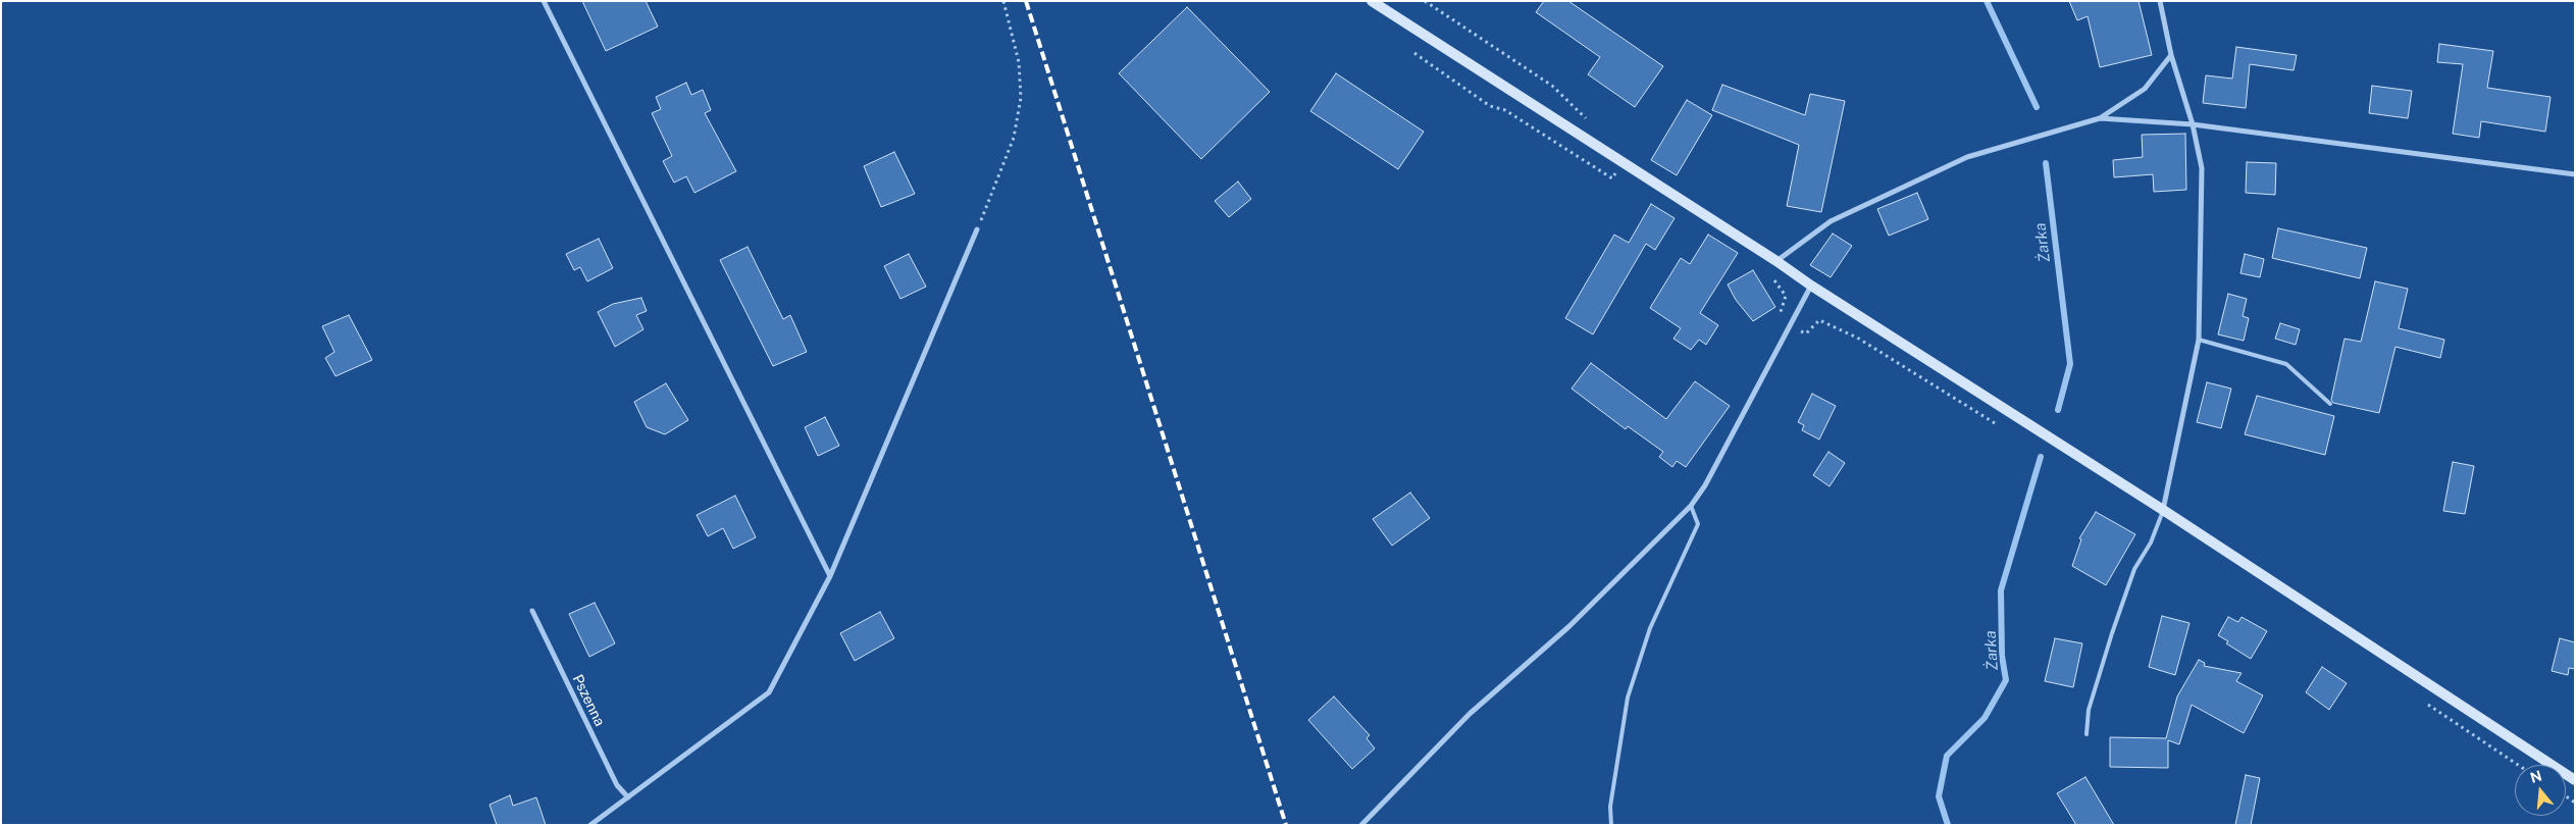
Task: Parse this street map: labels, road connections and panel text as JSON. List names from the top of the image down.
{
  "streets": {
    "street": ["Pszenna"]
  },
  "water": ["Żarka"],
  "north": "top"
}
